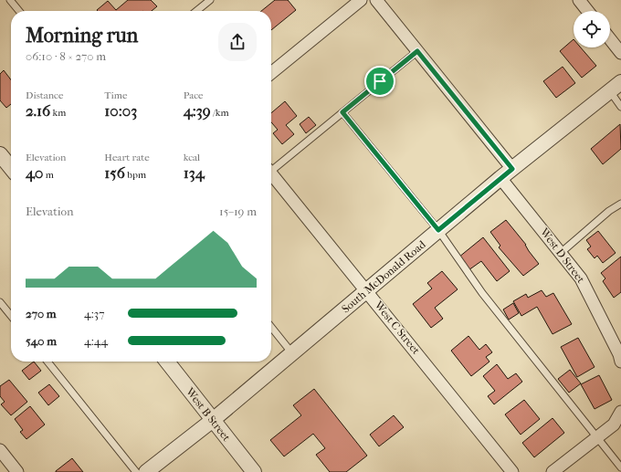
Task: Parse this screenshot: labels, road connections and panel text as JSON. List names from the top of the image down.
{
  "streets": {
    "street": [
      "West D Street",
      "South McDonald Road",
      "West C Street",
      "West B Street"
    ]
  },
  "crossings": [
    ["West D Street", "South McDonald Road"],
    ["South McDonald Road", "West C Street"],
    ["South McDonald Road", "West B Street"]
  ],
  "page": {
    "heading": ["Morning run", "06:10 · 8 × 270 m"],
    "stats": [
      ["Distance", "2.16 km"],
      ["Time", "10:03"],
      ["Pace", "4:39 /km"],
      ["Elevation", "40 m"],
      ["Heart rate", "156 bpm"],
      ["kcal", "134"]
    ],
    "chart": ["Elevation", "15–19 m"],
    "list": [
      {
        "name": "270 m",
        "note": "4:37"
      },
      {
        "name": "540 m",
        "note": "4:44"
      }
    ]
  }
}
